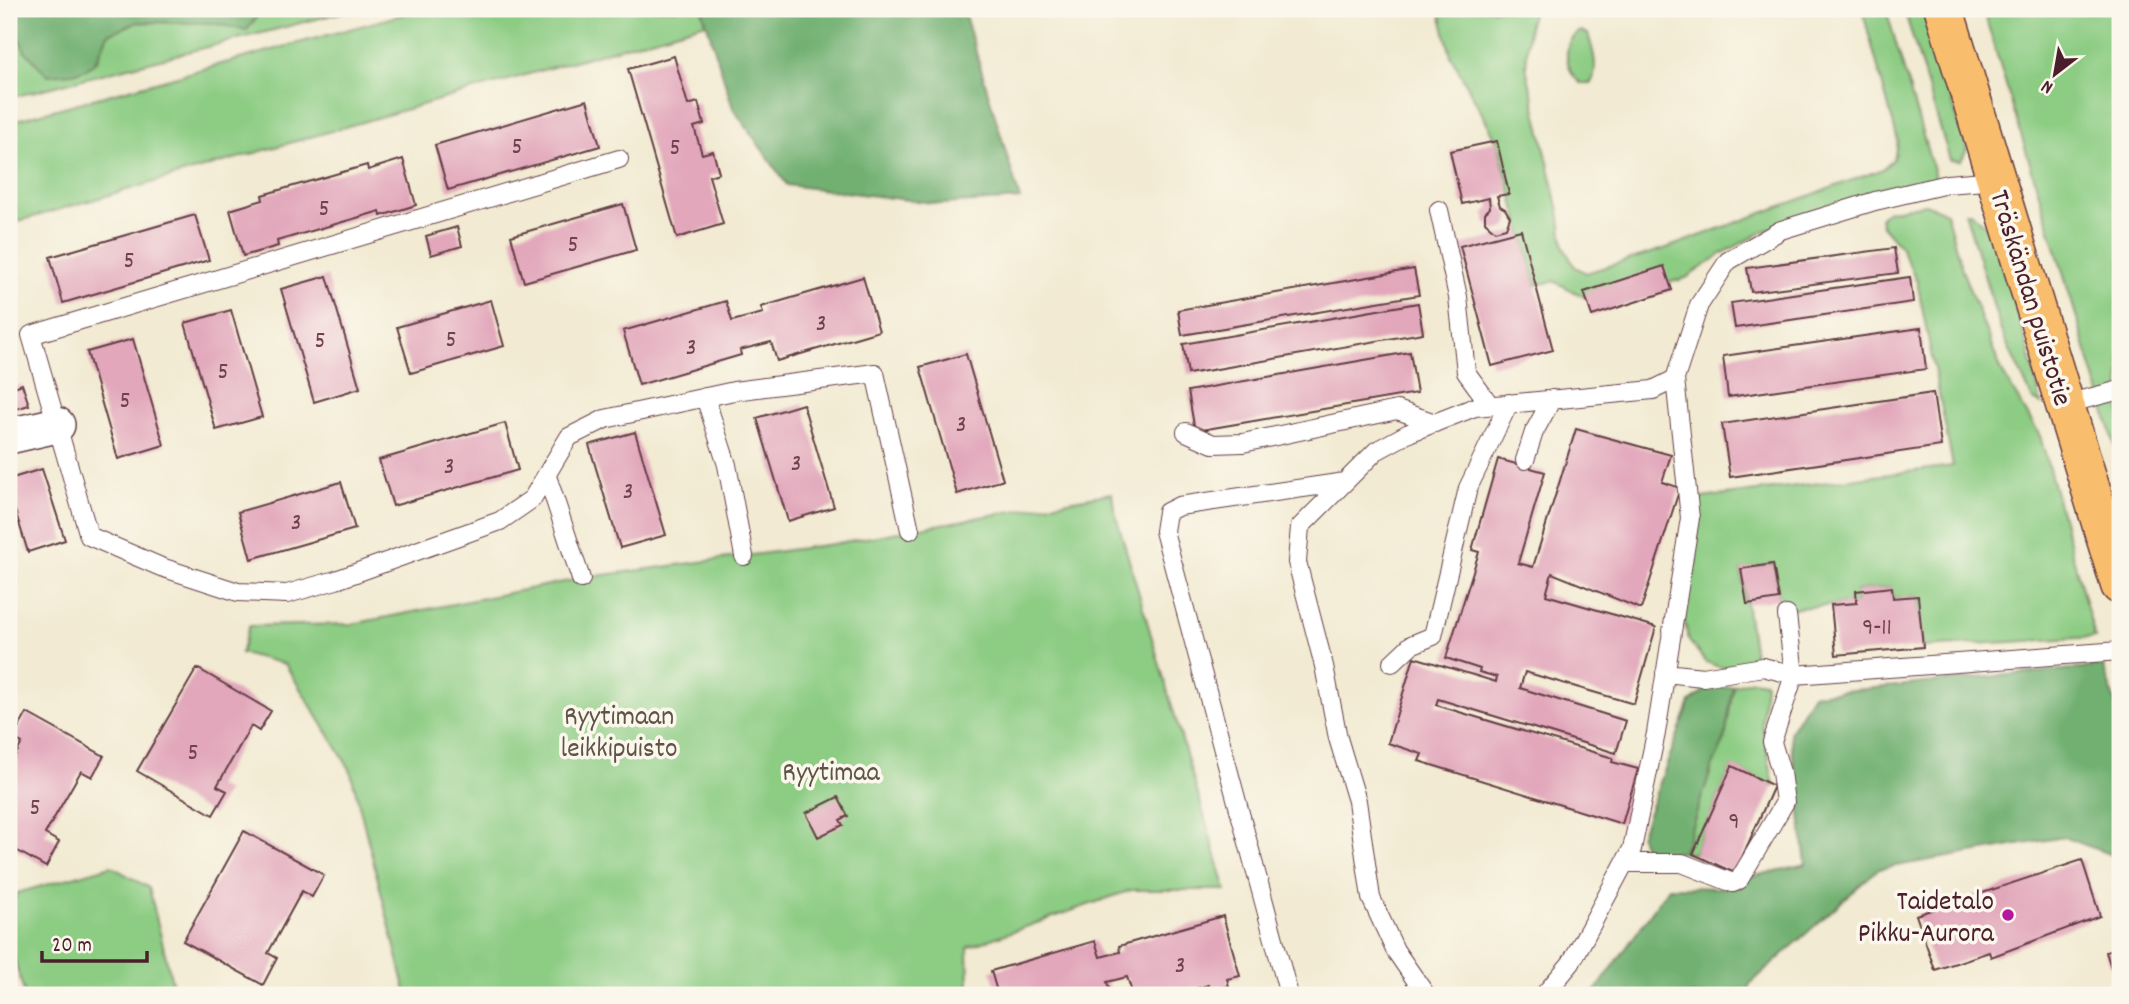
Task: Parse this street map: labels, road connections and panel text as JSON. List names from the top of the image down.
{
  "streets": {
    "main road": ["Träskändan puistotie"]
  },
  "parks": ["Ryytimaan leikkipuisto", "Ryytimaa"],
  "places": ["Taidetalo Pikku-Aurora"],
  "house_numbers": [
    "5",
    "5",
    "5",
    "5",
    "5",
    "3",
    "5",
    "5",
    "3",
    "5",
    "5",
    "3",
    "3",
    "3",
    "3",
    "3",
    "9-11",
    "5",
    "5",
    "9",
    "3"
  ],
  "scale_bar": "20 m",
  "north": "bottom left"
}
